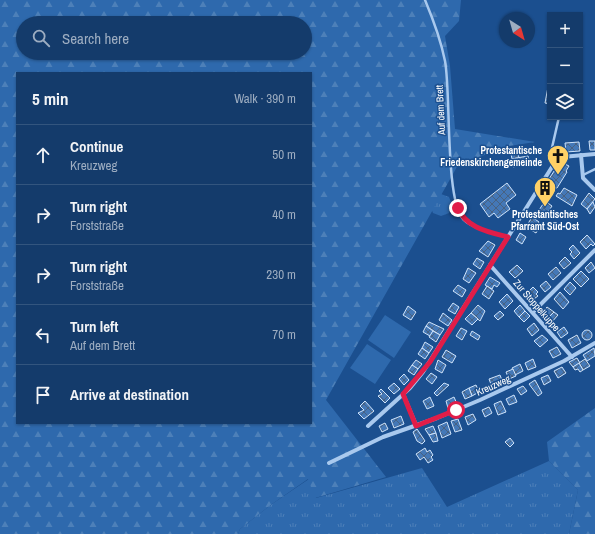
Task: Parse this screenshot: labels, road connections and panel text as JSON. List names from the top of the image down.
{
  "streets": {
    "street": ["Zur Stoppelkuppe", "Kreuzweg"],
    "lane": ["Auf dem Brett"]
  },
  "crossings": [
    ["Zur Stoppelkuppe", "Kreuzweg"]
  ],
  "places": {
    "church": ["Protestantische Friedenskirchengemeinde"],
    "building": ["Protestantisches Pfarramt Süd-Ost"]
  },
  "north": "bottom right",
  "page": {
    "map_buttons": ["+", "−"],
    "search": "Search here",
    "heading": ["5 min", "Walk · 390 m"],
    "list": [
      ["Continue", "Kreuzweg", "50 m"],
      ["Turn right", "Forststraße", "40 m"],
      ["Turn right", "Forststraße", "230 m"],
      ["Turn left", "Auf dem Brett", "70 m"],
      "Arrive at destination"
    ]
  }
}
